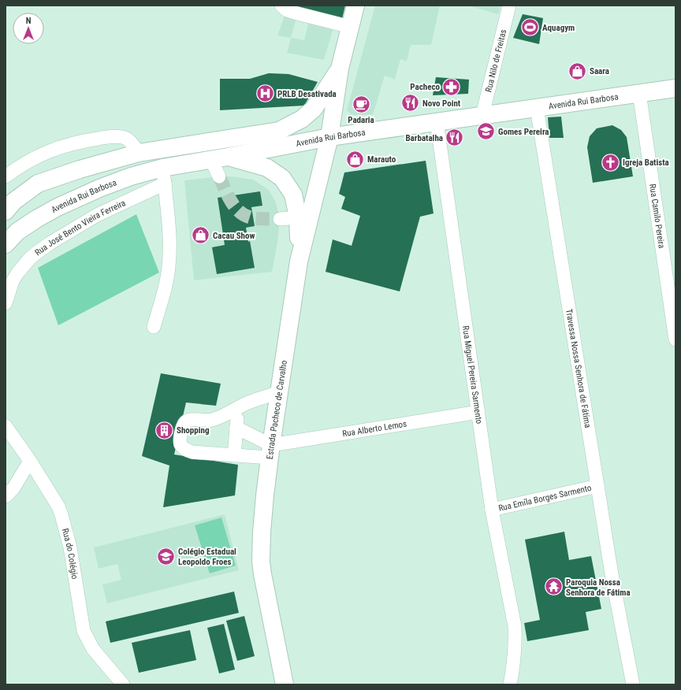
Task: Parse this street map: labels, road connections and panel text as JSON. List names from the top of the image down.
{
  "streets": {
    "main road": ["Avenida Rui Barbosa", "Estrada Pacheco de Carvalho"],
    "street": [
      "Rua Nilo de Freitas",
      "Rua Camilo Pereira",
      "Rua José Bento Vieira Ferreira",
      "Travessa Nossa Senhora de Fátima",
      "Rua Miguel Pereira Sarmento",
      "Rua Alberto Lemos",
      "Rua Emíla Borges Sarmento",
      "Rua do Colégio"
    ]
  },
  "crossings": [
    ["Rua Nilo de Freitas", "Avenida Rui Barbosa"],
    ["Avenida Rui Barbosa", "Rua Camilo Pereira"],
    ["Avenida Rui Barbosa", "Rua José Bento Vieira Ferreira"],
    ["Avenida Rui Barbosa", "Travessa Nossa Senhora de Fátima"],
    ["Avenida Rui Barbosa", "Rua Miguel Pereira Sarmento"],
    ["Avenida Rui Barbosa", "Estrada Pacheco de Carvalho"],
    ["Travessa Nossa Senhora de Fátima", "Rua Emíla Borges Sarmento"],
    ["Rua Miguel Pereira Sarmento", "Rua Alberto Lemos"],
    ["Rua Miguel Pereira Sarmento", "Rua Emíla Borges Sarmento"],
    ["Estrada Pacheco de Carvalho", "Rua Alberto Lemos"]
  ],
  "places": {
    "sports": ["Aquagym"],
    "shop": ["Saara", "Marauto", "Cacau Show"],
    "pharmacy": ["Pacheco"],
    "hospital": ["PRLB Desativada"],
    "restaurant": ["Novo Point", "Barbatalha"],
    "cafe": ["Padaria"],
    "school or university": ["Gomes Pereira", "Colégio Estadual Leopoldo Froes"],
    "church": ["Igreja Batista"],
    "building": ["Shopping"],
    "temple": ["Paroquia Nossa Senhora de Fátima"]
  },
  "north": "top"
}
